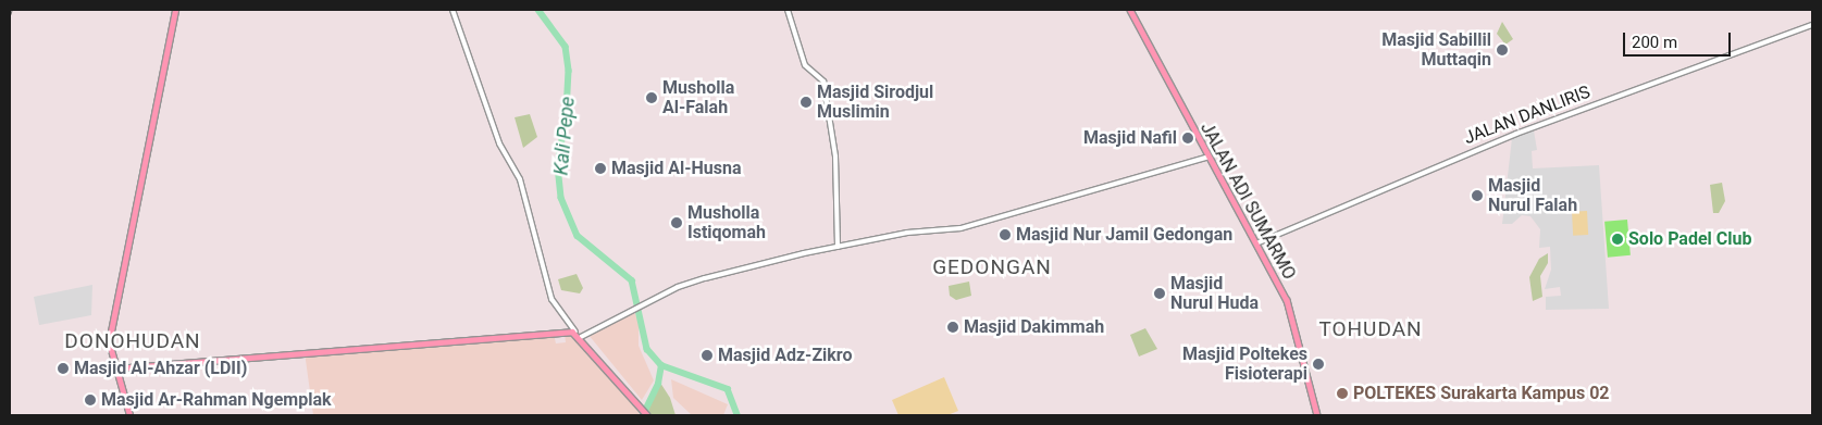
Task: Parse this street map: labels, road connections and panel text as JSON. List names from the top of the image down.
{
  "streets": {
    "main road": ["JALAN ADI SUMARMO"],
    "street": ["JALAN DANLIRIS"]
  },
  "crossings": [
    ["JALAN DANLIRIS", "JALAN ADI SUMARMO"]
  ],
  "districts": ["GEDONGAN", "TOHUDAN", "DONOHUDAN"],
  "water": ["Kali Pepe"],
  "places": [
    "Masjid Sabillil Muttaqin",
    "Musholla Al-Falah",
    "Masjid Sirodjul Muslimin",
    "Masjid Nafil",
    "Masjid Al-Husna",
    "Masjid Nurul Falah",
    "Musholla Istiqomah",
    "Masjid Nur Jamil Gedongan",
    "Solo Padel Club",
    "Masjid Nurul Huda",
    "Masjid Dakimmah",
    "Masjid Adz-Zikro",
    "Masjid Poltekes Fisioterapi",
    "Masjid Al-Ahzar (LDII)",
    "POLTEKES Surakarta Kampus 02",
    "Masjid Ar-Rahman Ngemplak"
  ],
  "scale_bar": "200 m"
}
